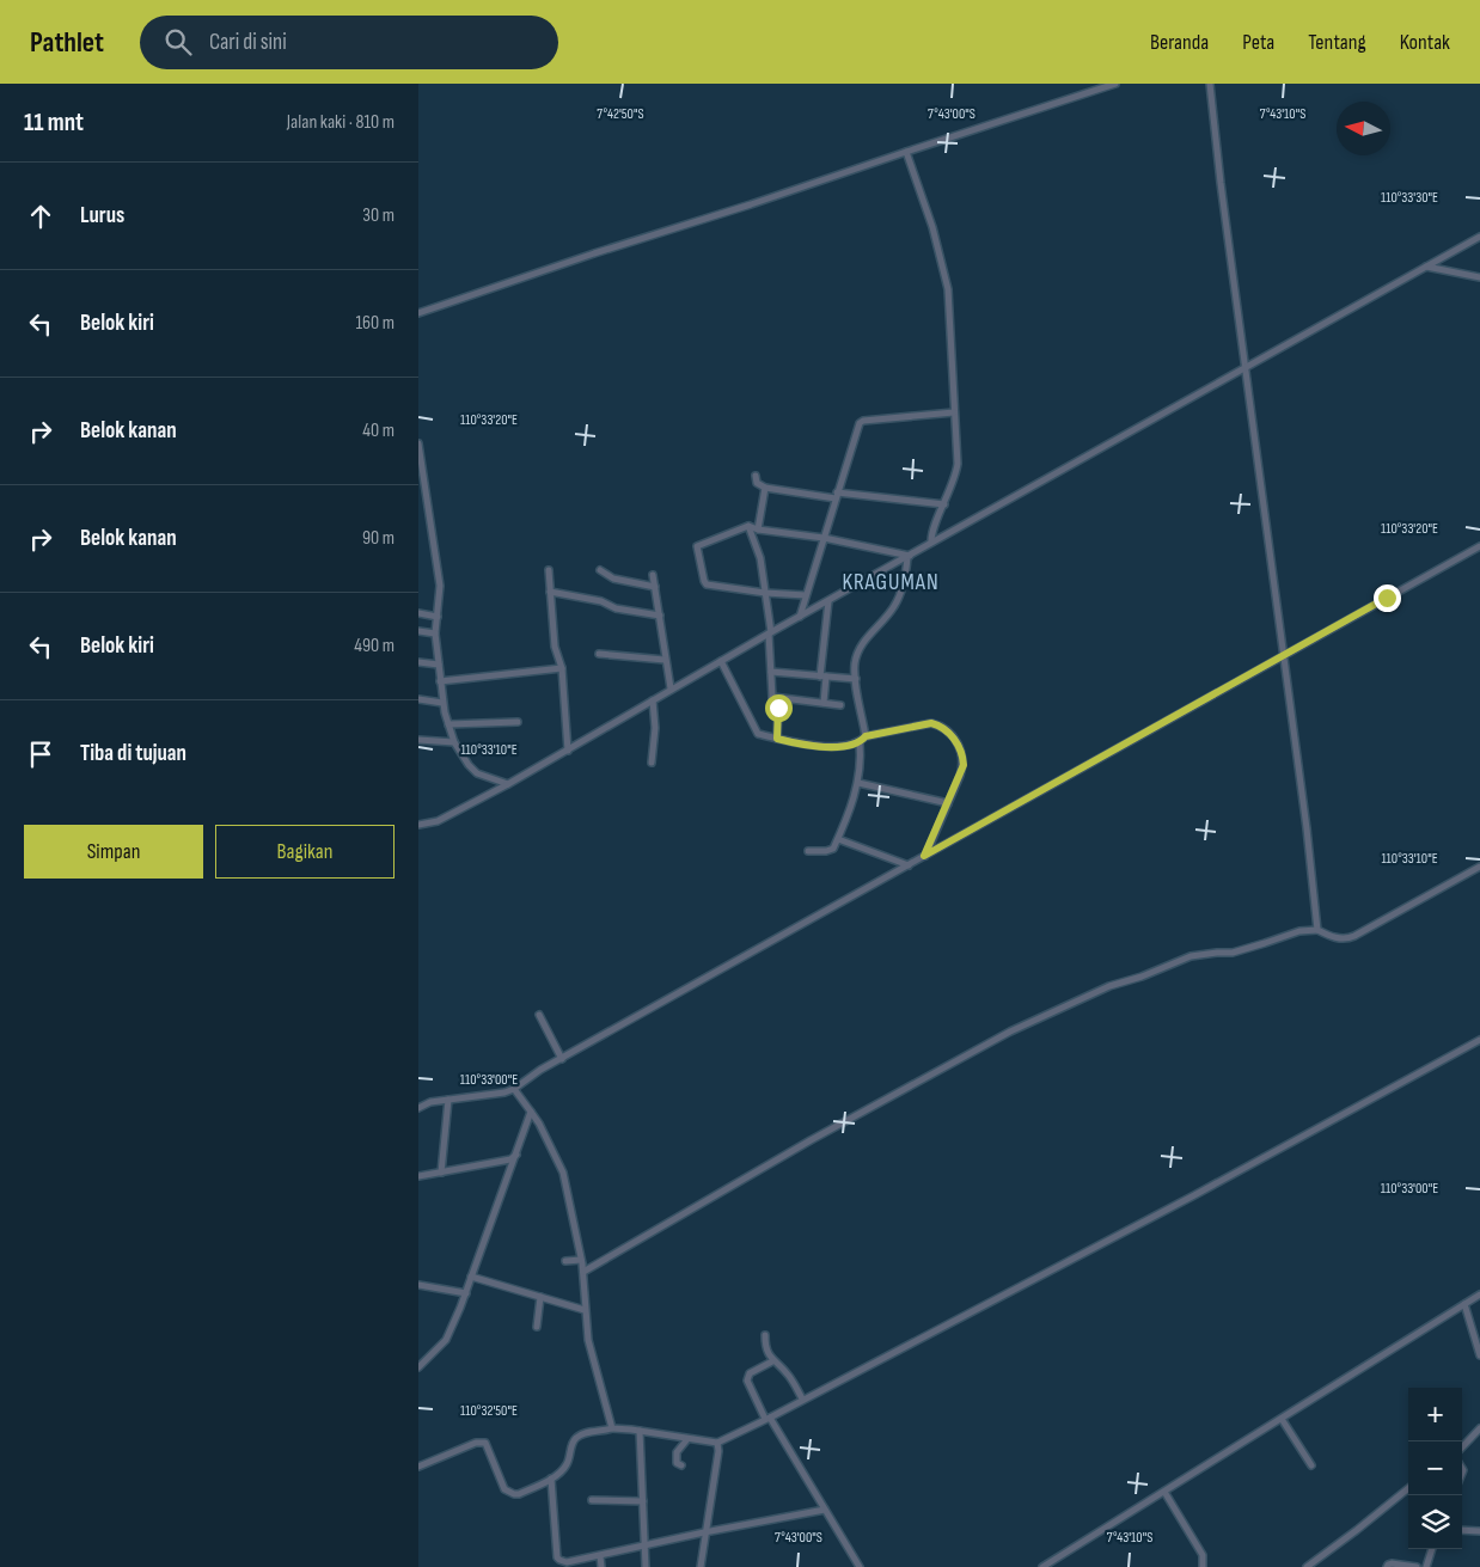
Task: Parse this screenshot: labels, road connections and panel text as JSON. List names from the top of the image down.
{
  "districts": ["KRAGUMAN"],
  "north": "left",
  "page": {
    "header": "Pathlet",
    "search": "Cari di sini",
    "nav": [
      "Beranda",
      "Peta",
      "Tentang",
      "Kontak"
    ],
    "heading": ["11 mnt", "Jalan kaki · 810 m"],
    "list": [
      ["Lurus", "30 m"],
      ["Belok kiri", "160 m"],
      ["Belok kanan", "40 m"],
      ["Belok kanan", "90 m"],
      ["Belok kiri", "490 m"],
      "Tiba di tujuan"
    ],
    "buttons": ["Simpan", "Bagikan"],
    "map_buttons": ["+", "−"]
  },
  "coordinates": [
    "7°42'50\"S",
    "7°43'00\"S",
    "7°43'10\"S",
    "110°33'30\"E",
    "110°33'20\"E",
    "110°33'10\"E",
    "110°33'00\"E",
    "110°32'50\"E"
  ]
}
